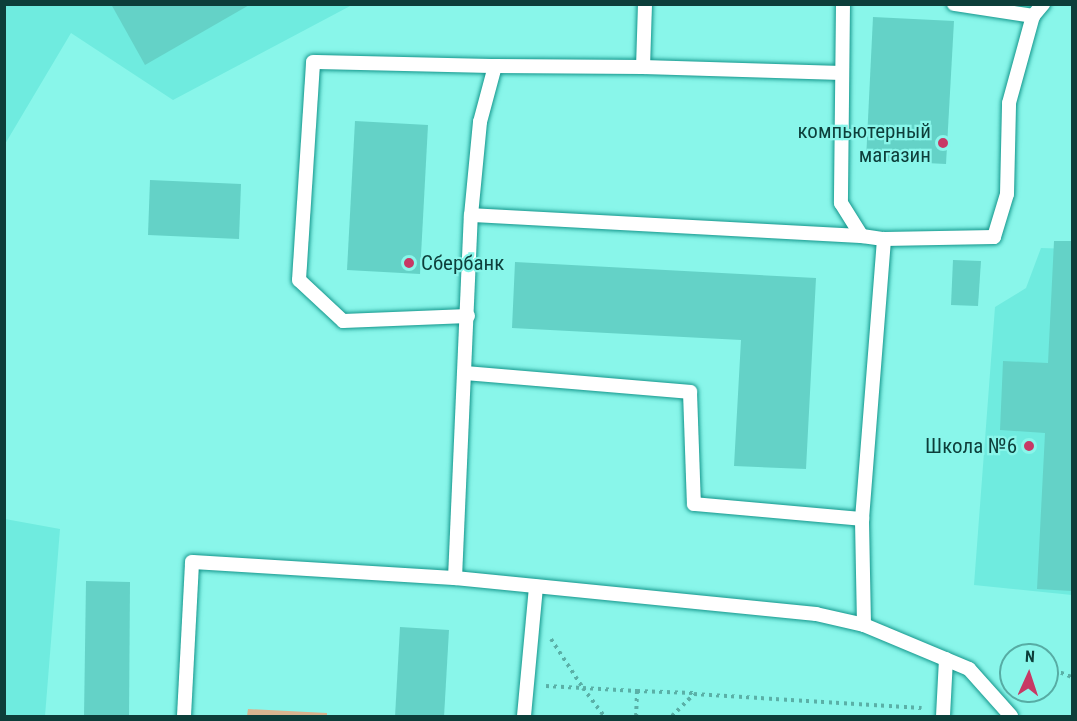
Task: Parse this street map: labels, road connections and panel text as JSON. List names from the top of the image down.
{
  "places": ["компьютерный магазин", "Сбербанк", "Школа №6"],
  "north": "top"
}
